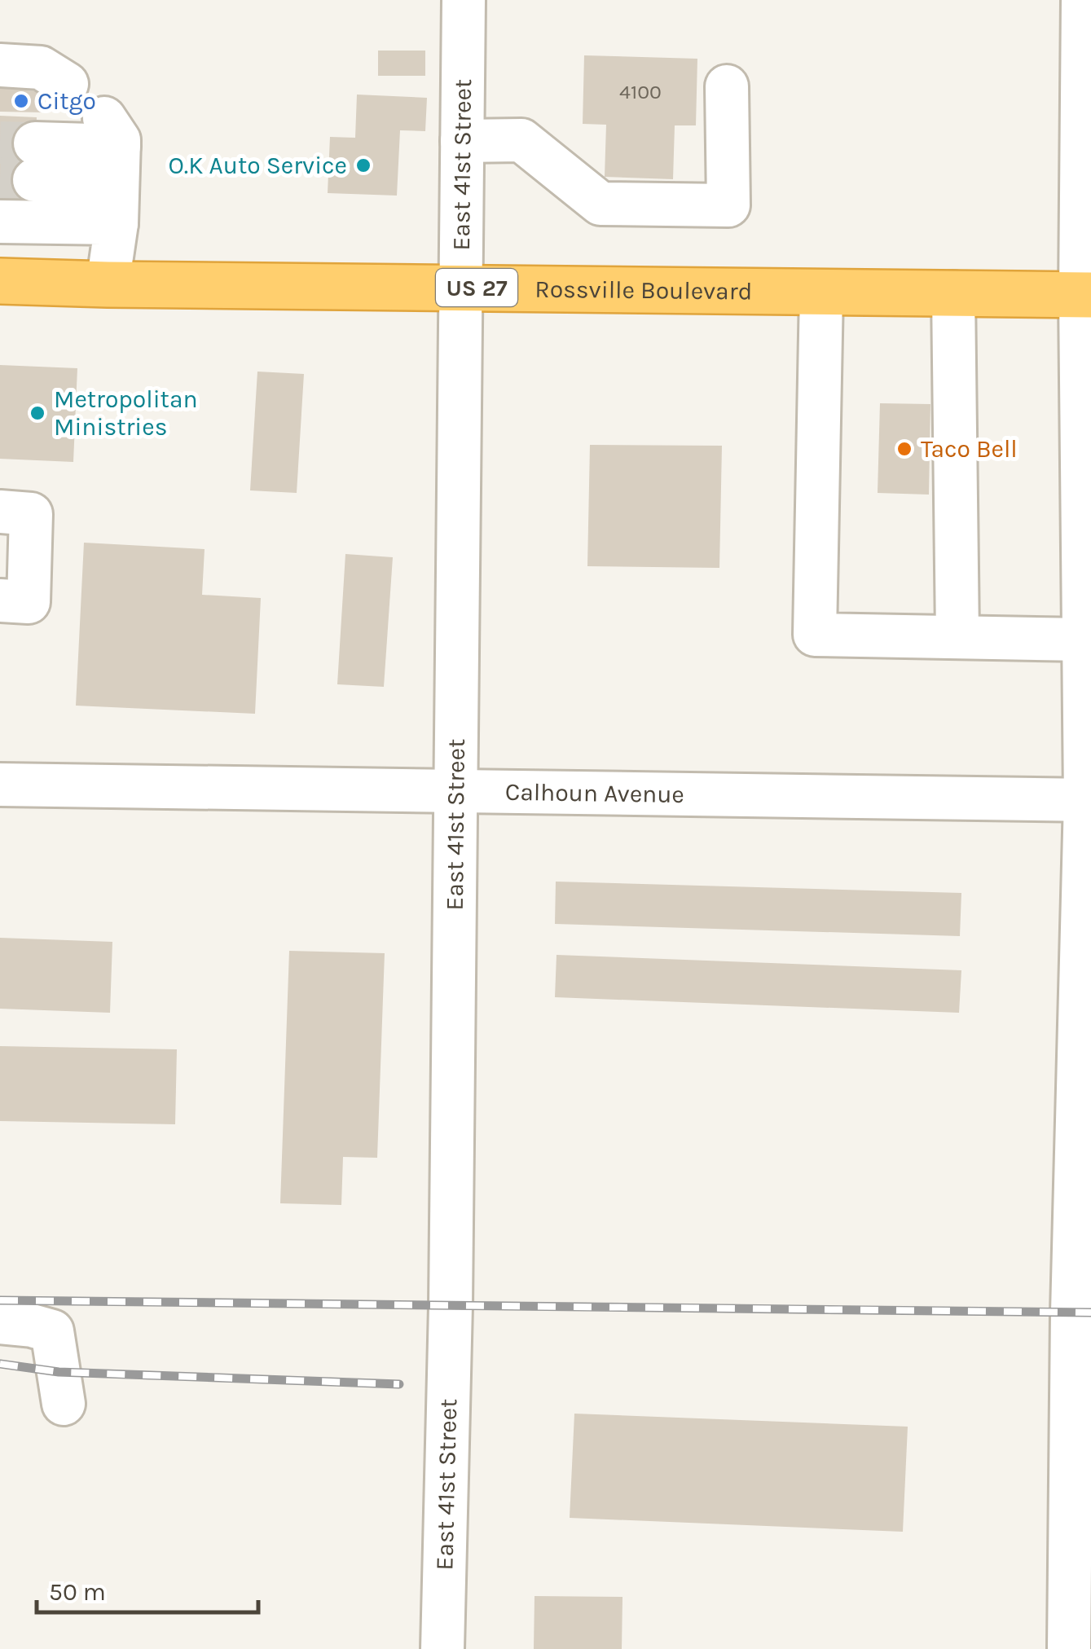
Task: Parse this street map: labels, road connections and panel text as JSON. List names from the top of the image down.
{
  "streets": {
    "highway": ["US 27", "Rossville Boulevard"],
    "street": ["East 41st Street", "Calhoun Avenue"]
  },
  "crossings": [
    ["East 41st Street", "Rossville Boulevard"],
    ["East 41st Street", "Calhoun Avenue"]
  ],
  "places": [
    "Citgo",
    "O.K Auto Service",
    "Metropolitan Ministries",
    "Taco Bell"
  ],
  "house_numbers": ["4100"],
  "scale_bar": "50 m"
}
